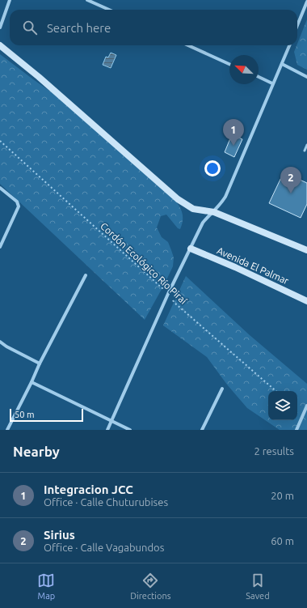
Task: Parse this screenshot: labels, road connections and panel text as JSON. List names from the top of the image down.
{
  "streets": {
    "street": ["Avenida El Palmar"],
    "path": ["Cordón Ecológico Río Piraí"]
  },
  "scale_bar": "50 m",
  "north": "top left",
  "page": {
    "search": "Search here",
    "pins": ["1", "2"],
    "scale": "50 m",
    "heading": ["Nearby", "2 results"],
    "list": [
      {
        "mark": "1",
        "name": "Integracion JCC",
        "note": "Office · Calle Chuturubises",
        "value": "20 m"
      },
      {
        "mark": "2",
        "name": "Sirius",
        "note": "Office · Calle Vagabundos",
        "value": "60 m"
      }
    ],
    "nav": ["Map", "Directions", "Saved"]
  }
}
